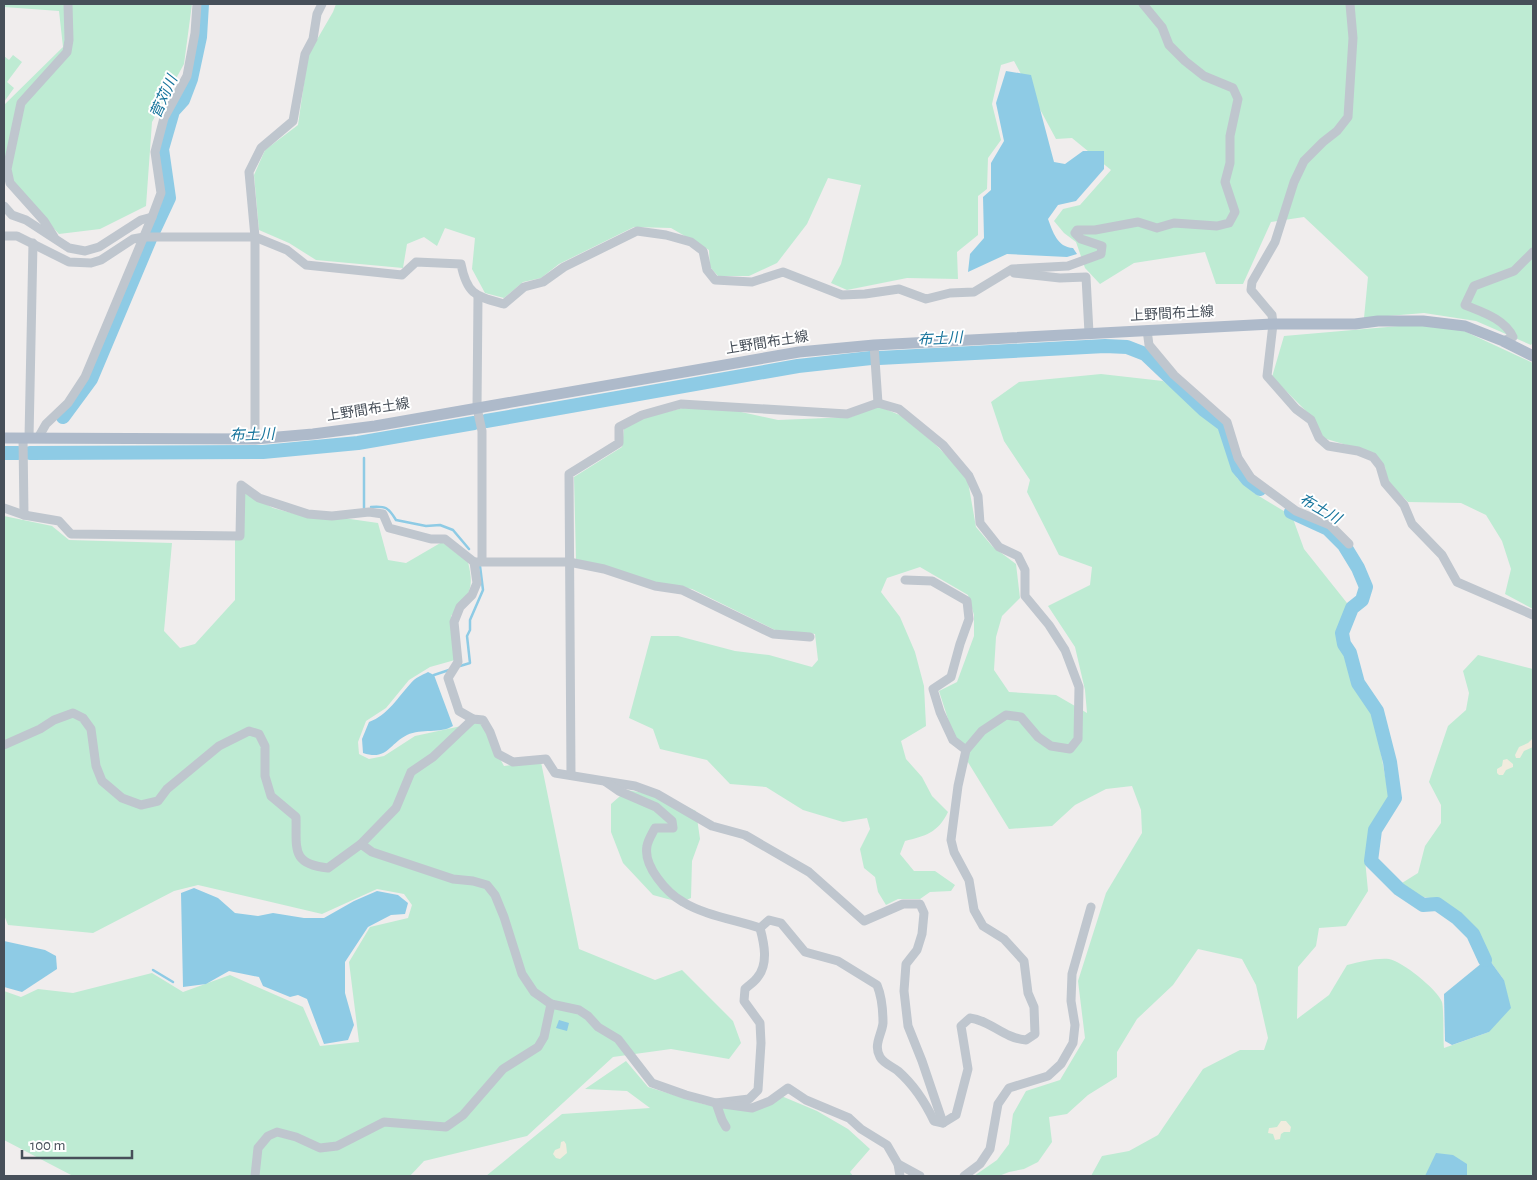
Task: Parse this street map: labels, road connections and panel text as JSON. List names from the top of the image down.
{
  "streets": {
    "main road": ["上野間布土線"]
  },
  "water": ["菅苅川", "布土川"],
  "scale_bar": "100 m"
}
